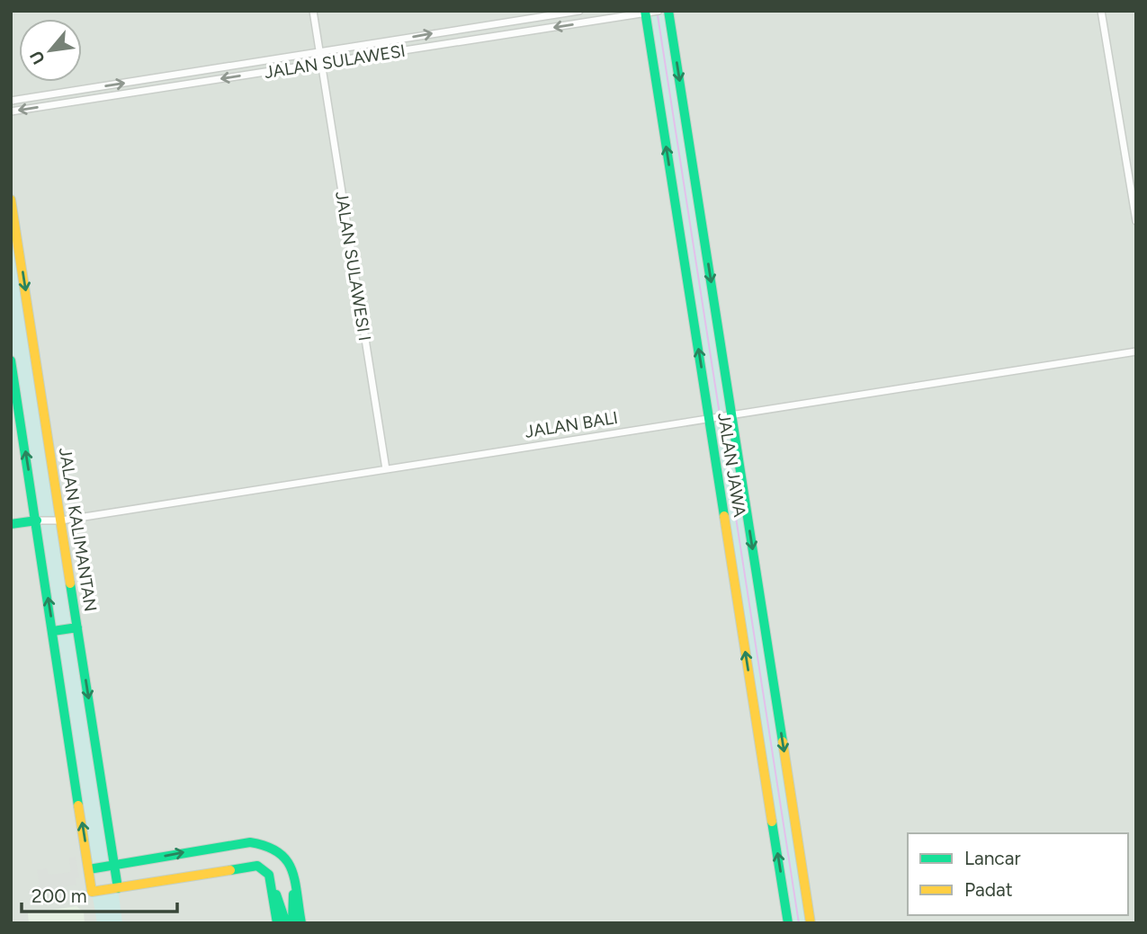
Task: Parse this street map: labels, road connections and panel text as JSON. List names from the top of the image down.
{
  "streets": {
    "street": [
      "JALAN SULAWESI",
      "JALAN SULAWESI I",
      "JALAN BALI",
      "JALAN JAWA",
      "JALAN KALIMANTAN"
    ]
  },
  "crossings": [
    ["JALAN SULAWESI", "JALAN SULAWESI I"],
    ["JALAN SULAWESI", "JALAN JAWA"],
    ["JALAN SULAWESI I", "JALAN BALI"],
    ["JALAN BALI", "JALAN JAWA"],
    ["JALAN BALI", "JALAN KALIMANTAN"]
  ],
  "legend": ["Lancar", "Padat"],
  "scale_bar": "200 m",
  "north": "bottom left"
}
